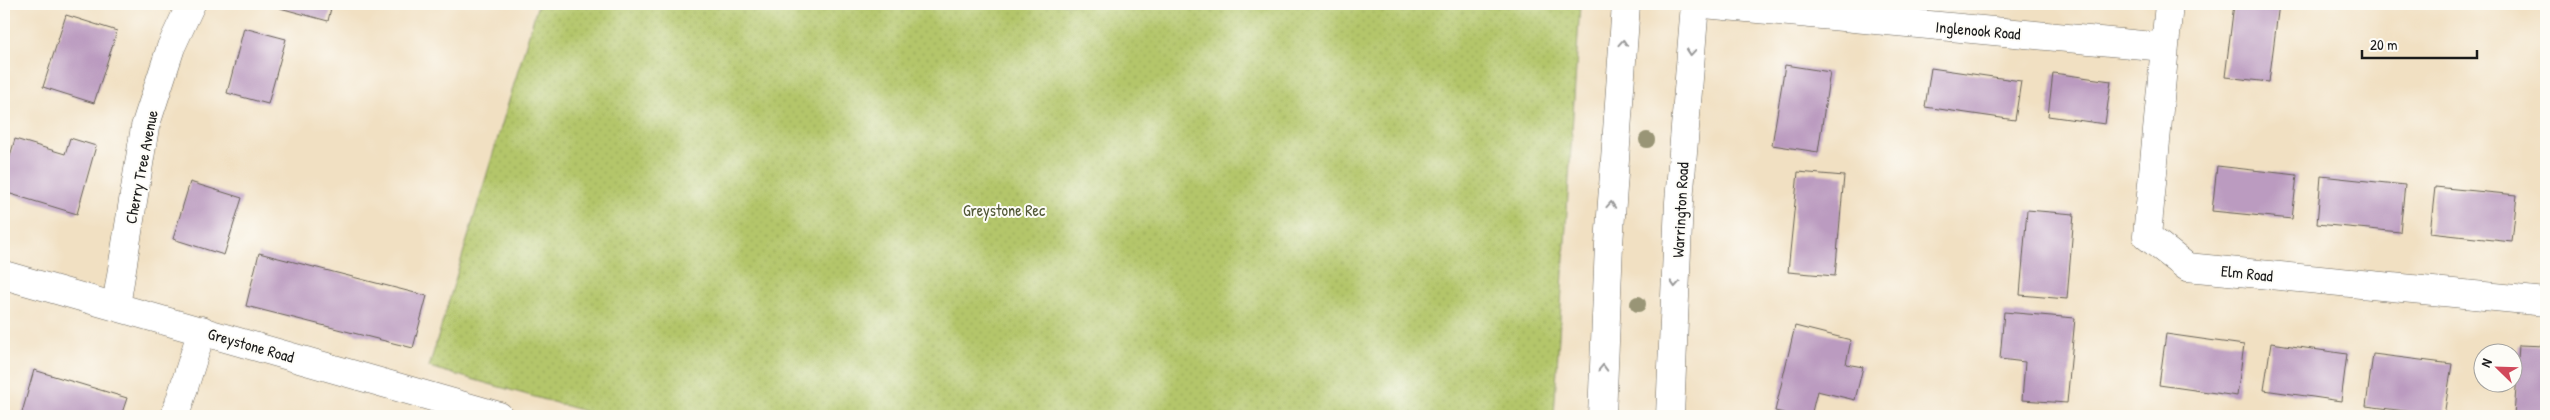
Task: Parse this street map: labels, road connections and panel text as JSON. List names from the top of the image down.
{
  "streets": {
    "street": [
      "Inglenook Road",
      "Cherry Tree Avenue",
      "Warrington Road",
      "Elm Road",
      "Greystone Road"
    ]
  },
  "crossings": [
    ["Inglenook Road", "Elm Road"],
    ["Cherry Tree Avenue", "Greystone Road"]
  ],
  "parks": ["Greystone Rec"],
  "scale_bar": "20 m",
  "north": "top left"
}
